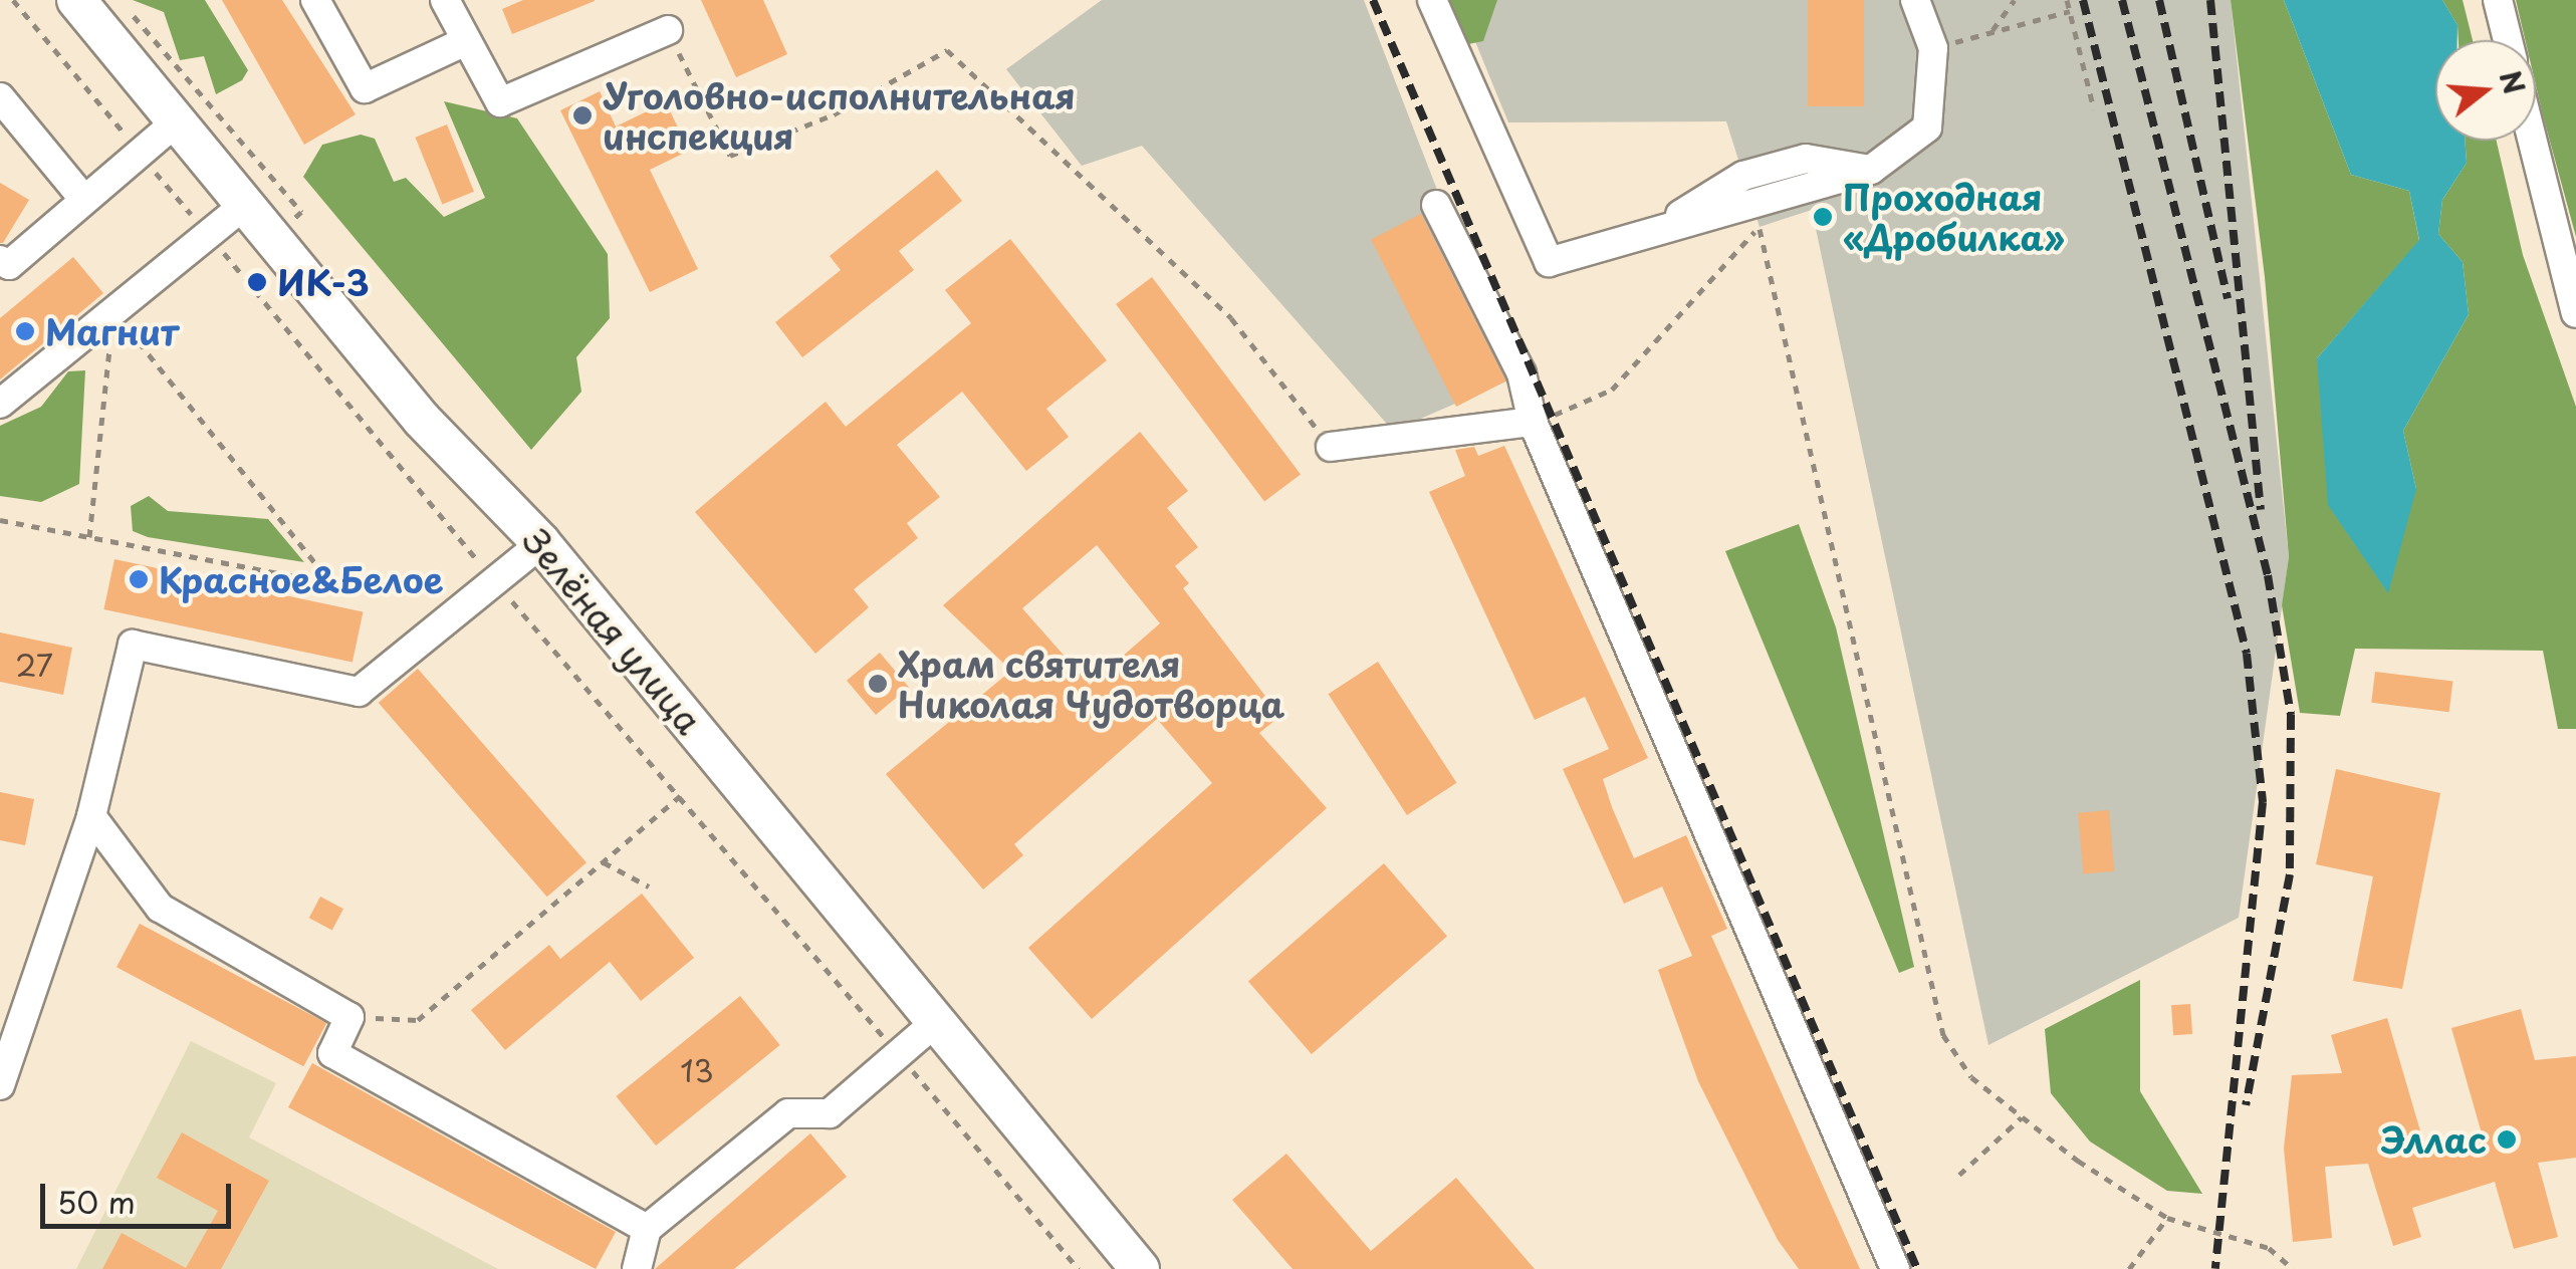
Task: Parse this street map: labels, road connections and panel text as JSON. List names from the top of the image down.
{
  "streets": {
    "main road": ["Зелёная улица"]
  },
  "places": [
    "Уголовно-исполнительная инспекция",
    "Проходная «Дробилка»",
    "ИК-3",
    "Магнит",
    "Красное&Белое",
    "Храм святителя Николая Чудотворца",
    "Эллас"
  ],
  "house_numbers": ["27", "13"],
  "scale_bar": "50 m",
  "north": "right"
}
